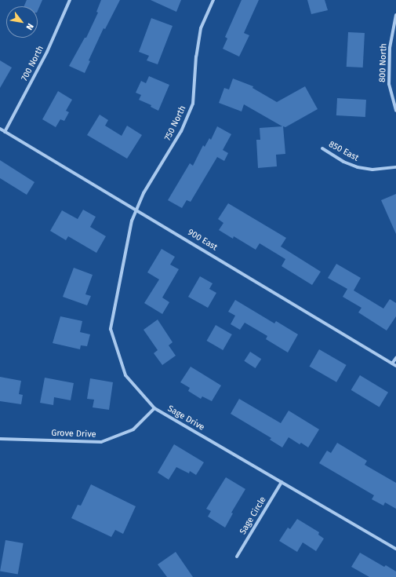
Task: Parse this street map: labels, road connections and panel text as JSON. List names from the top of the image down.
{
  "streets": {
    "street": [
      "800 North",
      "700 North",
      "750 North",
      "850 East",
      "900 East",
      "Sage Drive",
      "Grove Drive",
      "Sage Circle"
    ]
  },
  "crossings": [
    ["700 North", "900 East"],
    ["750 North", "900 East"],
    ["750 North", "Sage Drive"],
    ["900 East", "Sage Drive"],
    ["Sage Drive", "Grove Drive"],
    ["Sage Drive", "Sage Circle"]
  ],
  "north": "bottom right"
}
